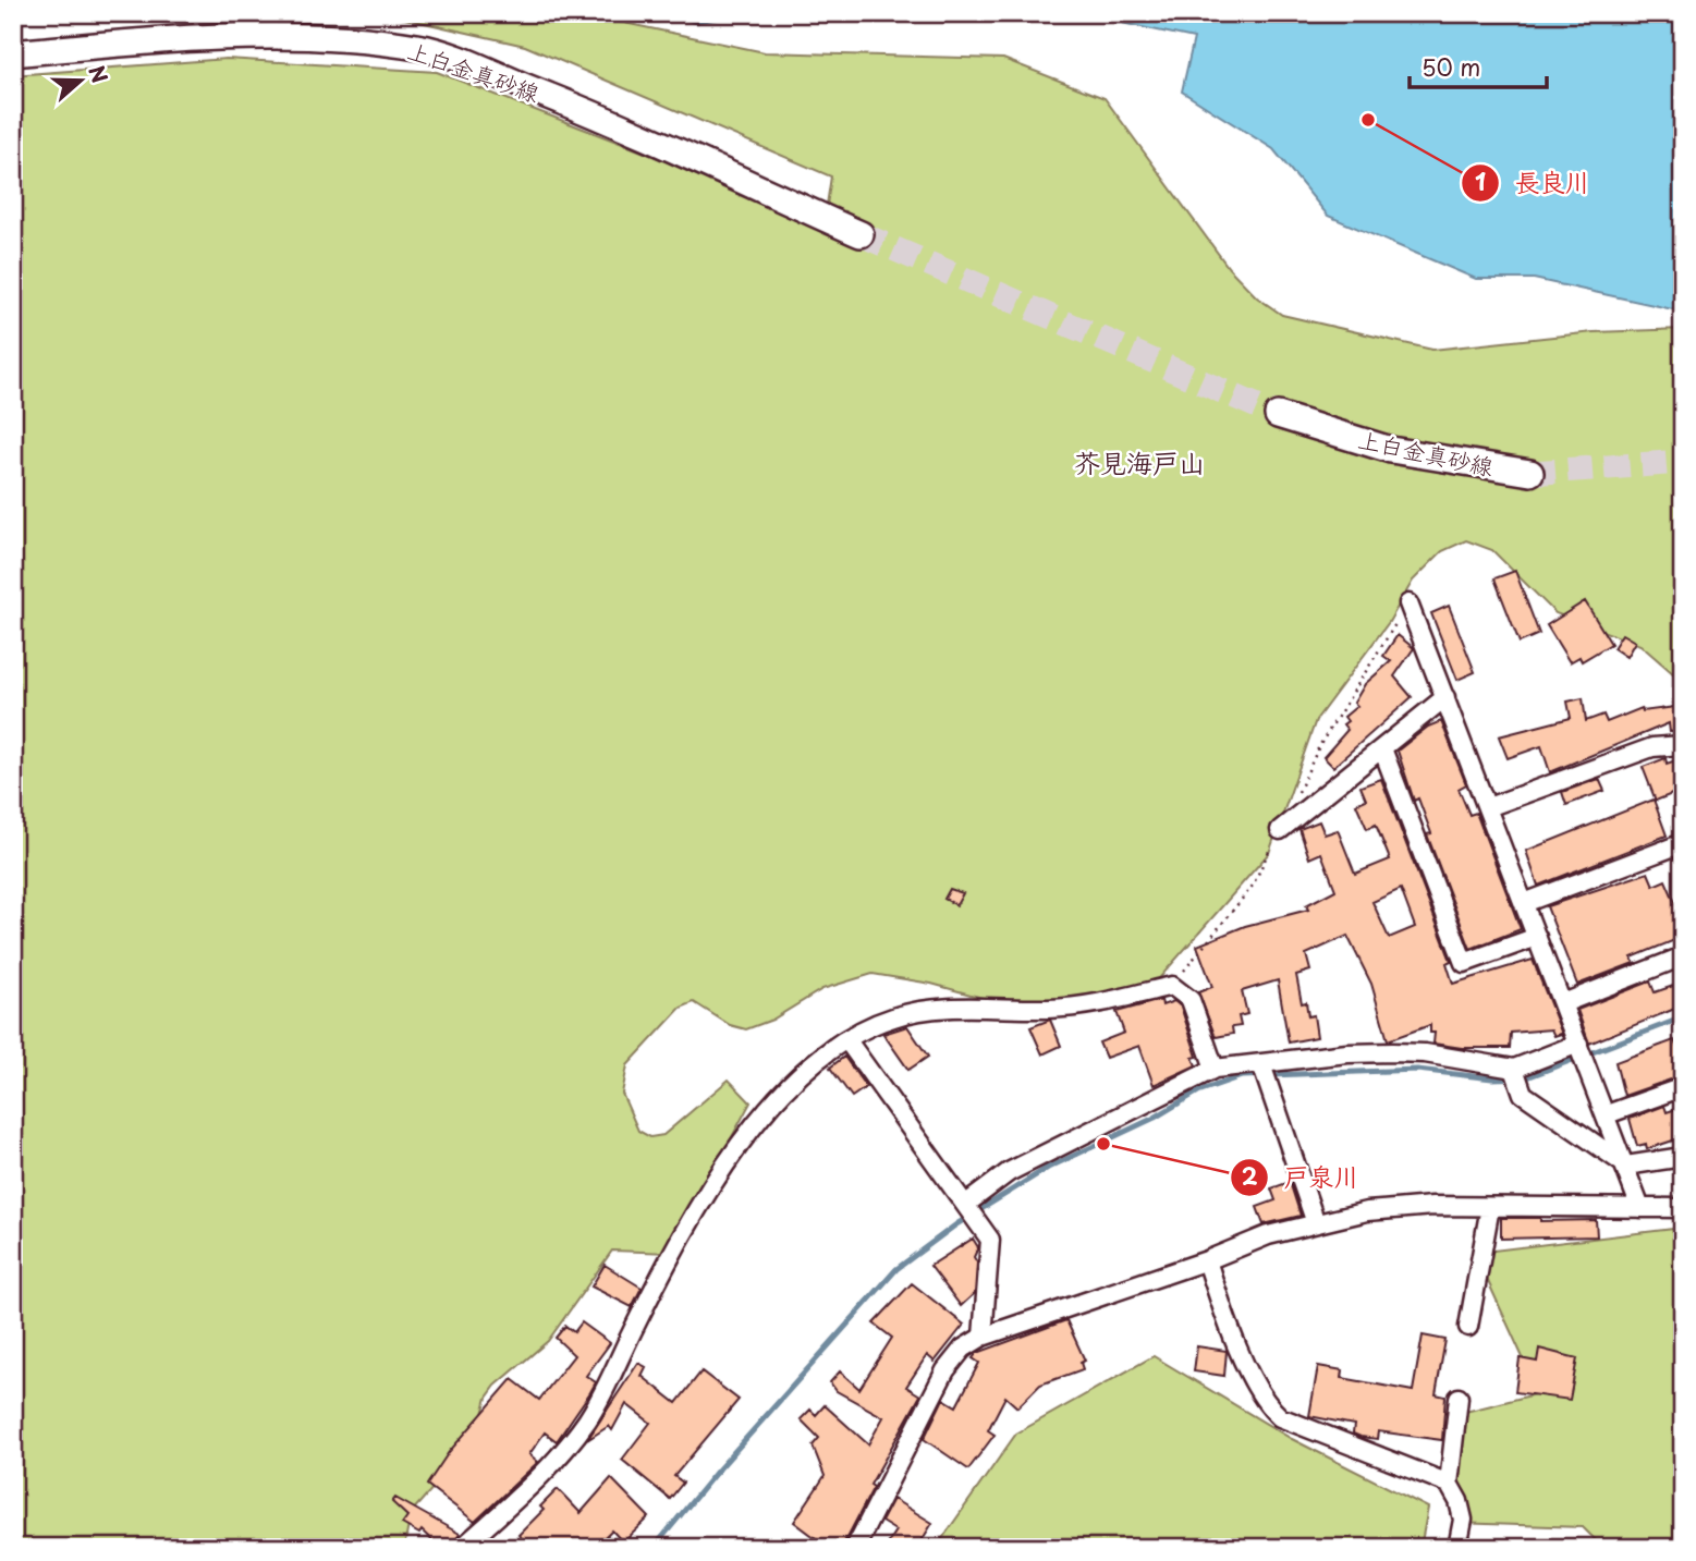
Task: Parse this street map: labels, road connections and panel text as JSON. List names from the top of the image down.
{
  "streets": {
    "main road": ["上白金真砂線"]
  },
  "districts": ["芥見海戸山"],
  "places": ["長良川", "戸泉川"],
  "scale_bar": "50 m",
  "north": "right"
}
